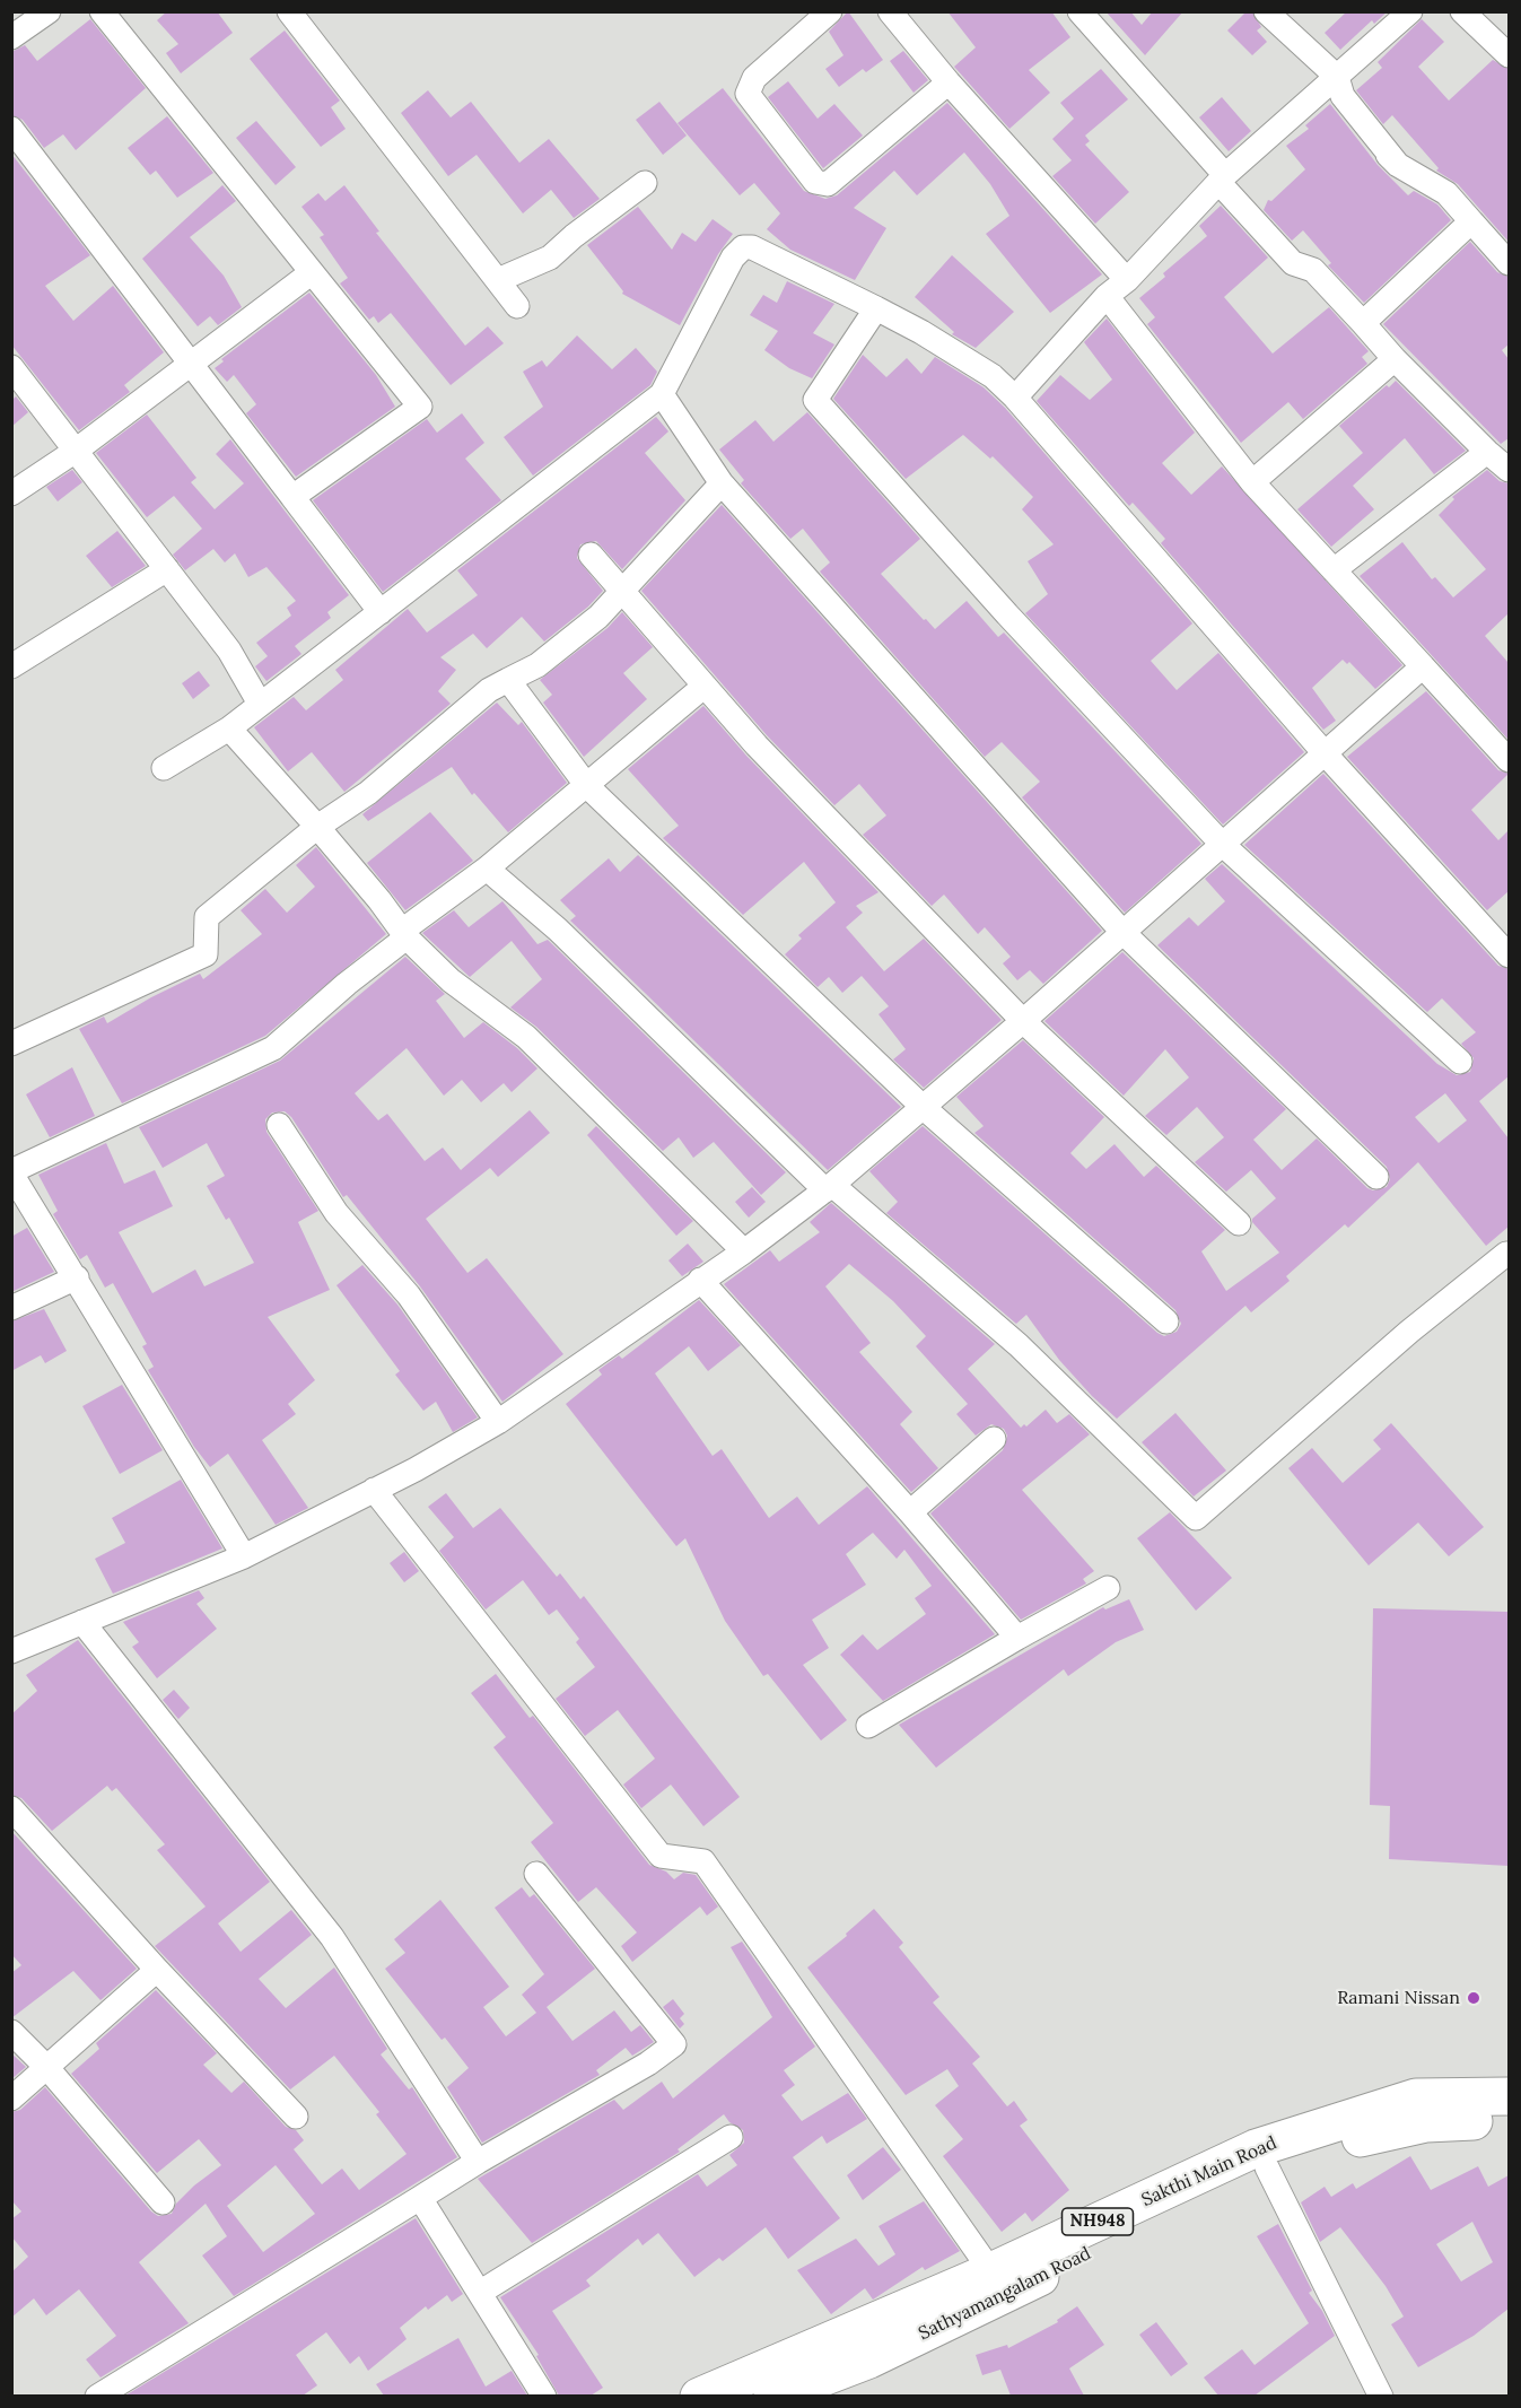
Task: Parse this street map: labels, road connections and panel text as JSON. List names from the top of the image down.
{
  "streets": {
    "highway": ["Sakthi Main Road", "NH948", "Sathyamangalam Road"]
  },
  "crossings": [
    ["Sakthi Main Road", "Sathyamangalam Road"]
  ],
  "places": ["Ramani Nissan"]
}
